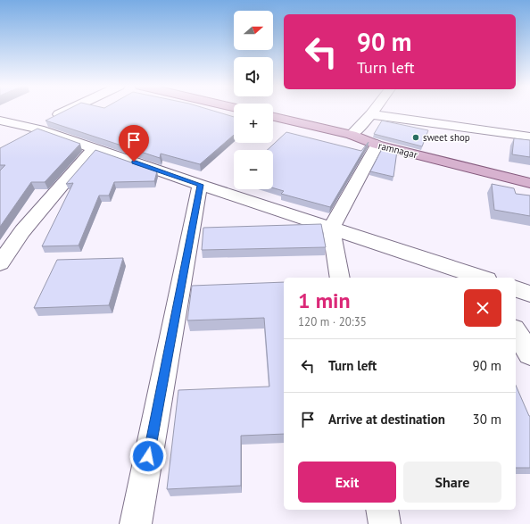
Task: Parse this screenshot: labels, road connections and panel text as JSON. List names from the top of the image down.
{
  "streets": {
    "main road": ["ramnagar"]
  },
  "places": ["sweet shop"],
  "north": "right",
  "page": {
    "map_buttons": ["+", "−"],
    "turn": ["90 m", "Turn left"],
    "heading": ["1 min", "120 m · 20:35"],
    "list": [
      {
        "name": "Turn left",
        "value": "90 m"
      },
      {
        "name": "Arrive at destination",
        "value": "30 m"
      }
    ],
    "buttons": ["Exit", "Share"]
  }
}
